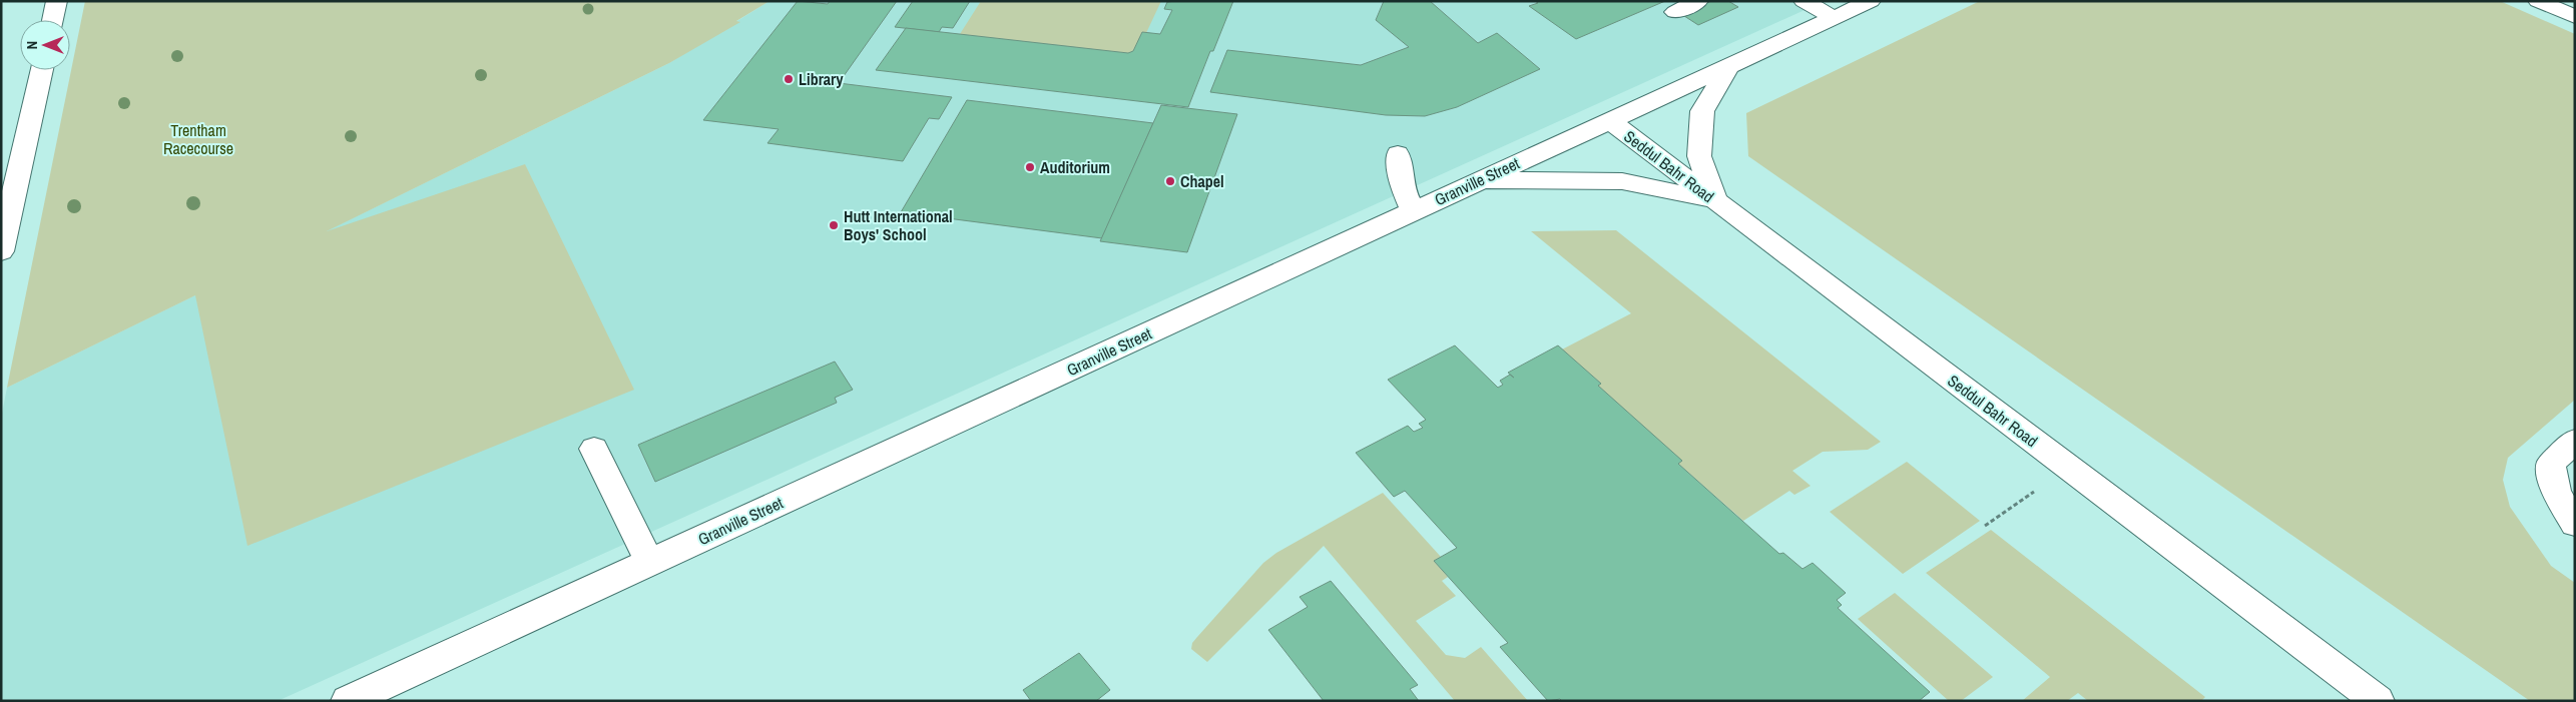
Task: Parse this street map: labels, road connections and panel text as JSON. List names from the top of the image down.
{
  "streets": {
    "street": ["Seddul Bahr Road", "Granville Street"]
  },
  "crossings": [
    ["Seddul Bahr Road", "Granville Street"]
  ],
  "parks": ["Trentham Racecourse"],
  "places": [
    "Library",
    "Auditorium",
    "Chapel",
    "Hutt International Boys' School"
  ],
  "north": "left"
}
